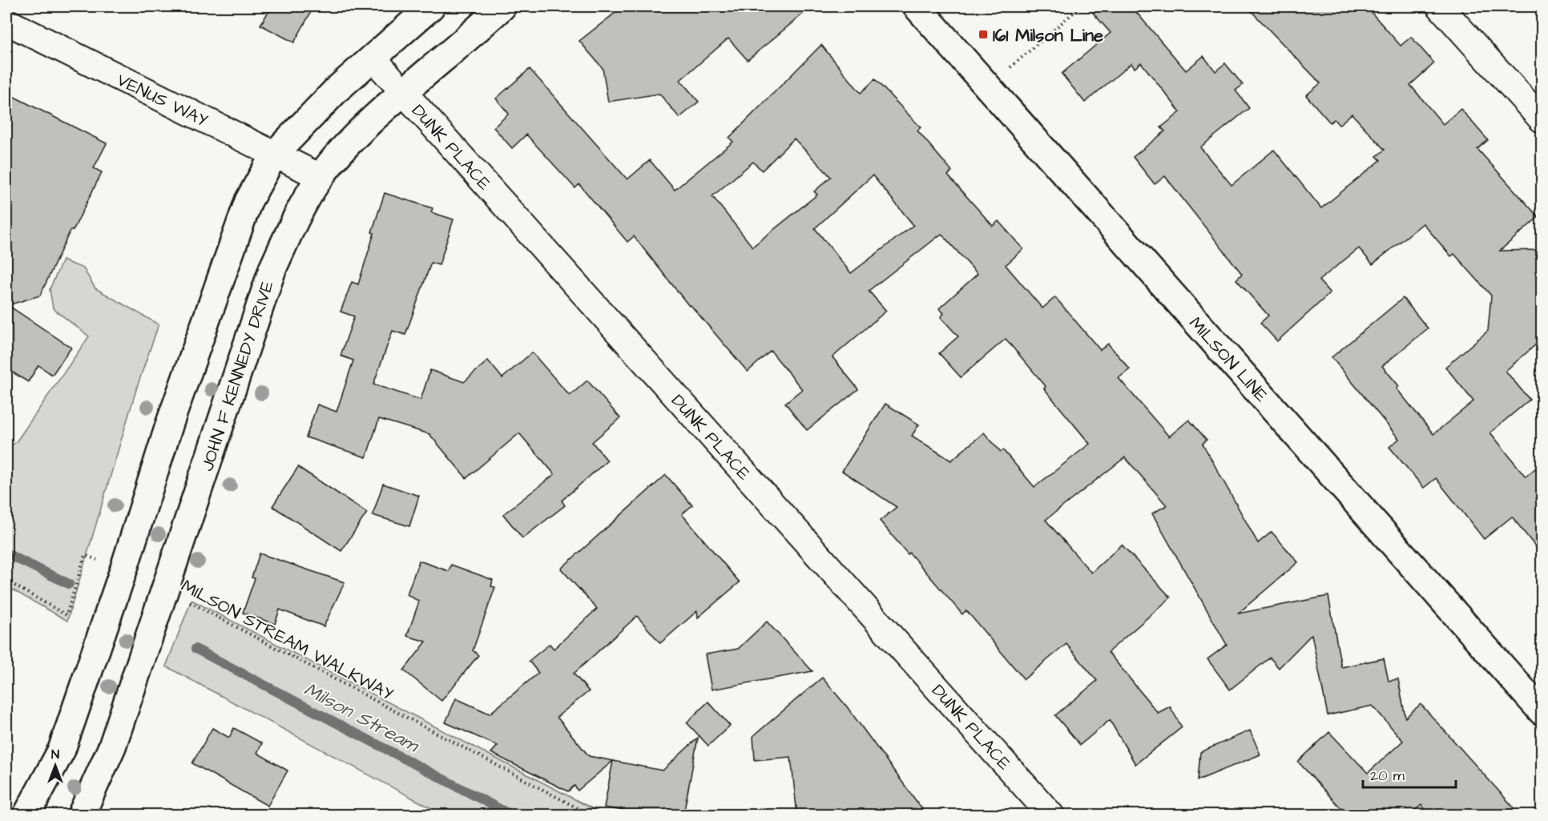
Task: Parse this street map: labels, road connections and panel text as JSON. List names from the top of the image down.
{
  "streets": {
    "main road": ["MILSON LINE", "JOHN F KENNEDY DRIVE"],
    "street": ["VENUS WAY", "DUNK PLACE"],
    "path": ["MILSON STREAM WALKWAY"]
  },
  "crossings": [
    ["VENUS WAY", "JOHN F KENNEDY DRIVE"],
    ["DUNK PLACE", "JOHN F KENNEDY DRIVE"],
    ["JOHN F KENNEDY DRIVE", "MILSON STREAM WALKWAY"]
  ],
  "water": ["Milson Stream"],
  "places": {
    "transit": ["161 Milson Line"]
  },
  "scale_bar": "20 m",
  "north": "top"
}
